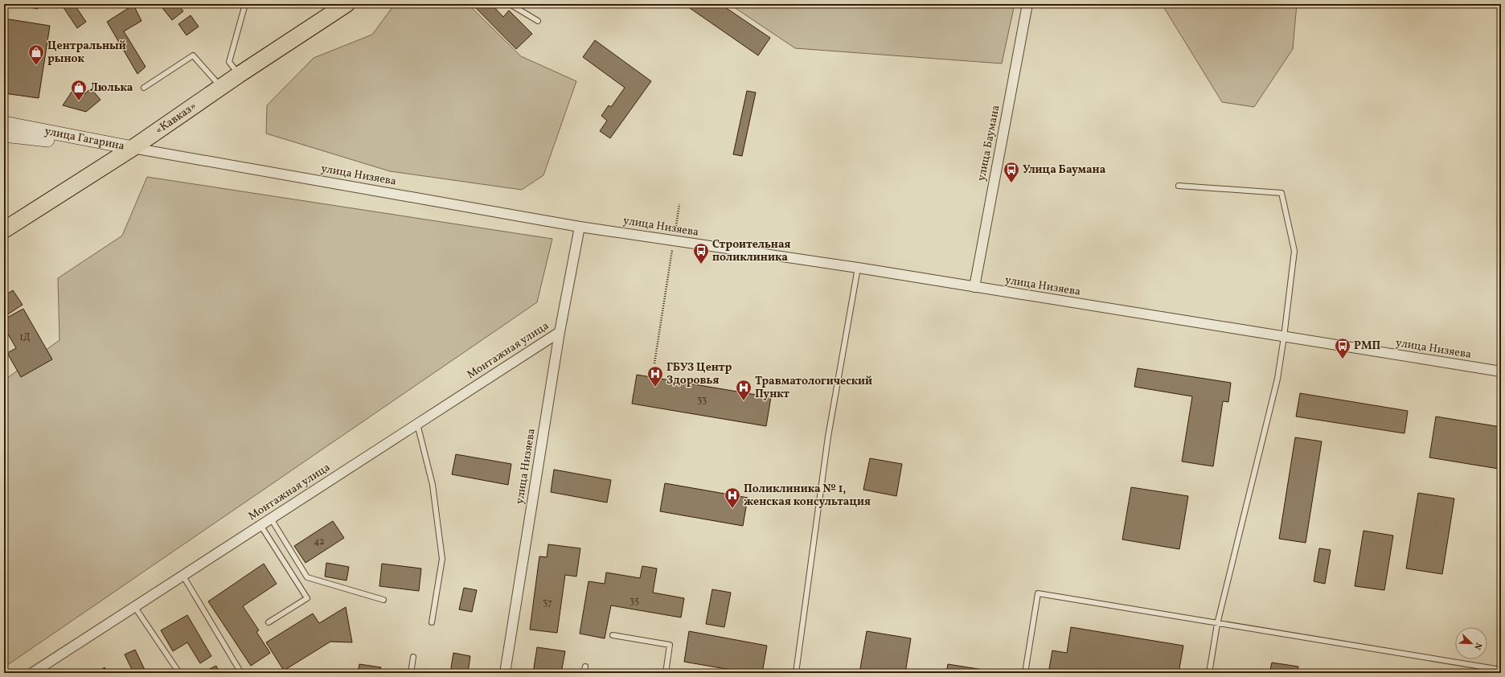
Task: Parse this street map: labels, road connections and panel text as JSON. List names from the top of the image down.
{
  "streets": {
    "highway": ["«Кавказ»"],
    "main road": ["улица Гагарина"],
    "street": ["улица Баумана", "улица Низяева", "Монтажная улица"]
  },
  "crossings": [
    ["«Кавказ»", "улица Гагарина"],
    ["«Кавказ»", "улица Низяева"],
    ["улица Гагарина", "улица Низяева"],
    ["улица Баумана", "улица Низяева"],
    ["улица Низяева", "Монтажная улица"]
  ],
  "places": {
    "shop": ["Центральный рынок", "Люлька"],
    "bus stop": ["Улица Баумана", "Строительная поликлиника", "РМП"],
    "hospital": ["ГБУЗ Центр Здоровья", "Травматологический Пункт", "Поликлиника № 1, женская консультация"]
  },
  "house_numbers": [
    "1Д",
    "33",
    "42",
    "35",
    "37"
  ],
  "north": "bottom right"
}
